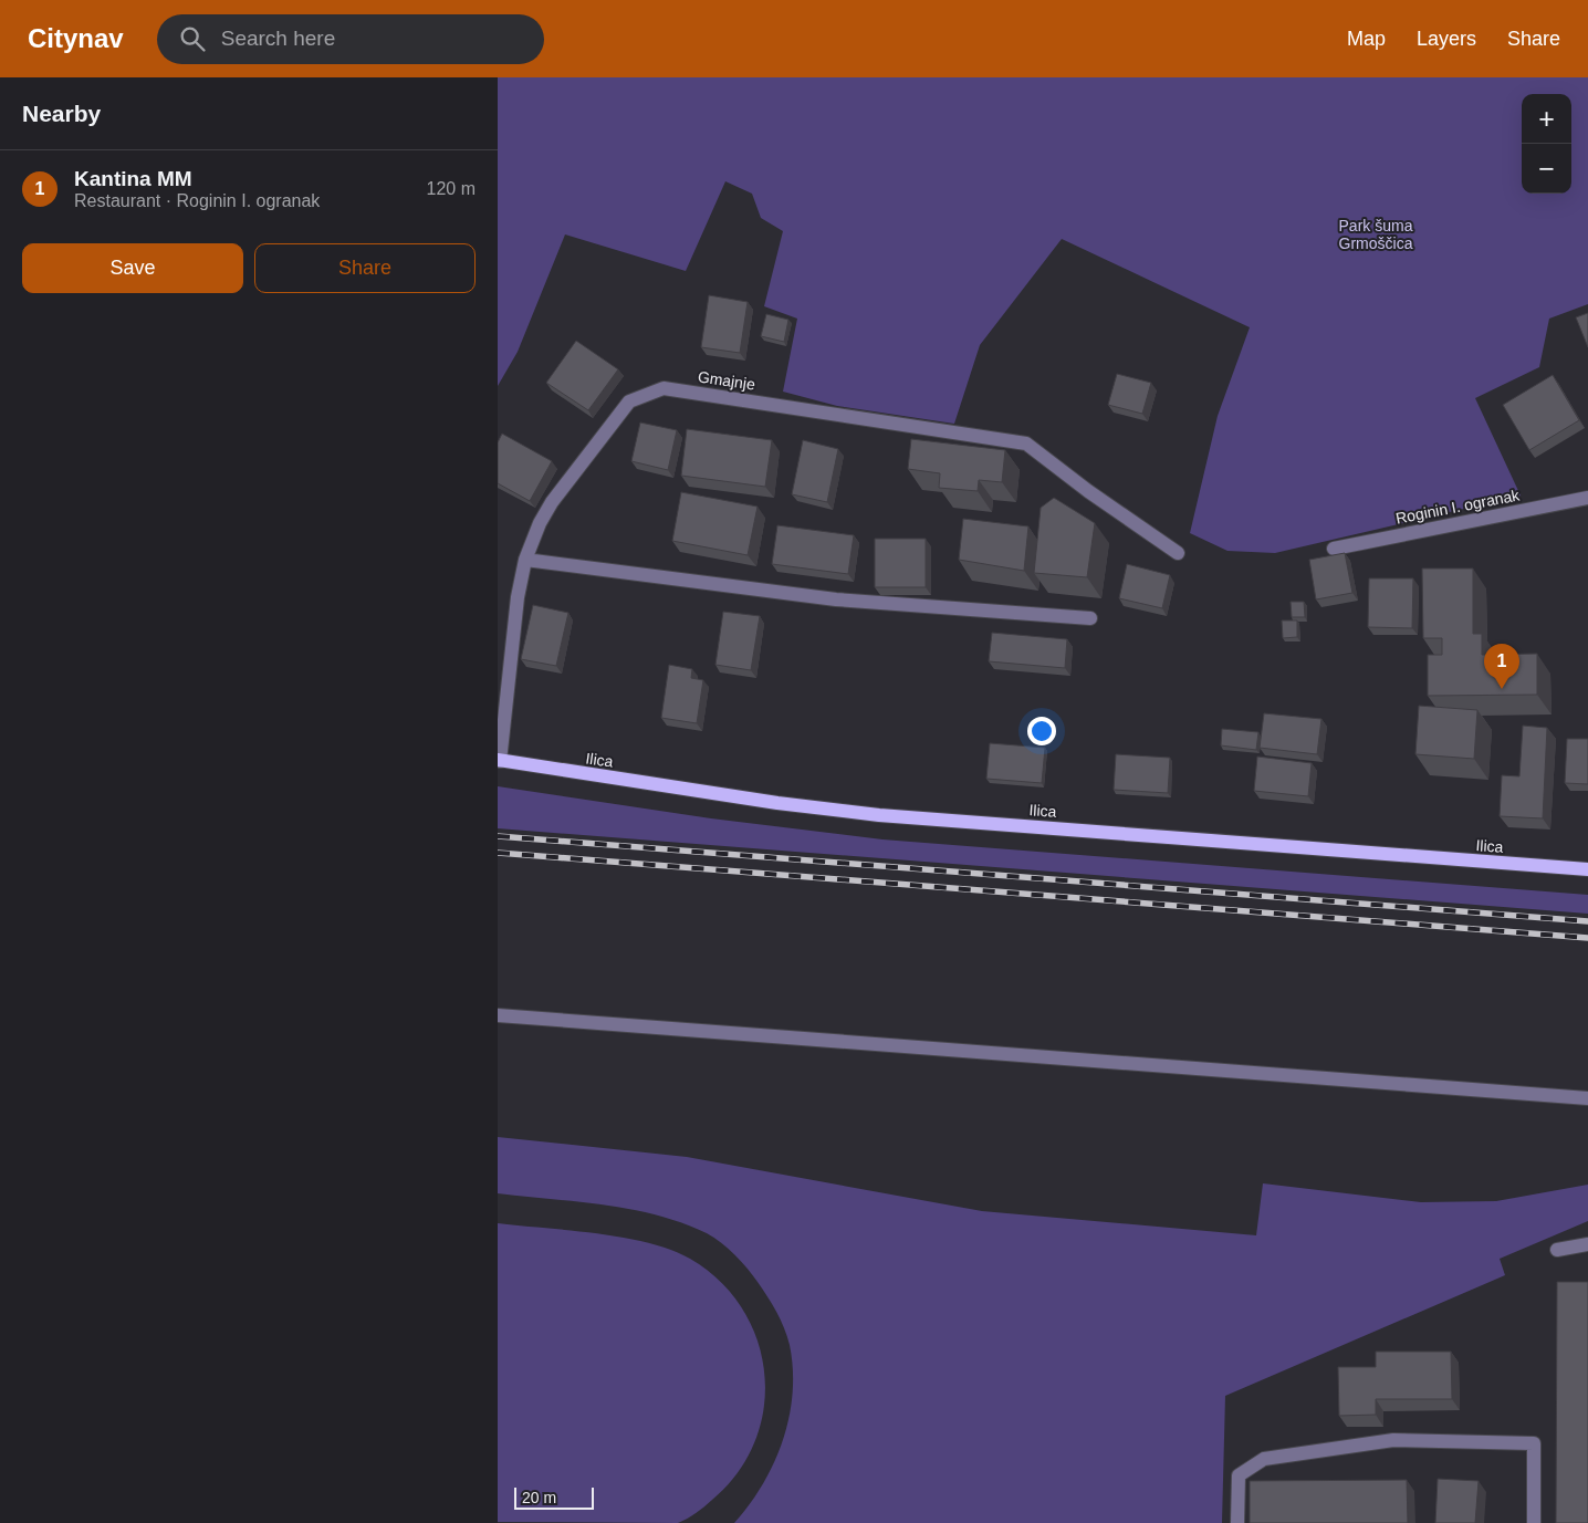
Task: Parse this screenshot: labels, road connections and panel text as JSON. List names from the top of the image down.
{
  "streets": {
    "main road": ["Ilica"],
    "street": ["Gmajnje", "Roginin I. ogranak"]
  },
  "crossings": [
    ["Gmajnje", "Ilica"]
  ],
  "parks": ["Park šuma Grmoščica"],
  "scale_bar": "20 m",
  "page": {
    "header": "Citynav",
    "search": "Search here",
    "nav": ["Map", "Layers", "Share"],
    "heading": "Nearby",
    "map_buttons": ["+", "−"],
    "list": [
      {
        "mark": "1",
        "name": "Kantina MM",
        "note": "Restaurant · Roginin I. ogranak",
        "value": "120 m"
      }
    ],
    "buttons": ["Save", "Share"],
    "pins": "1",
    "scale": "20 m"
  }
}
